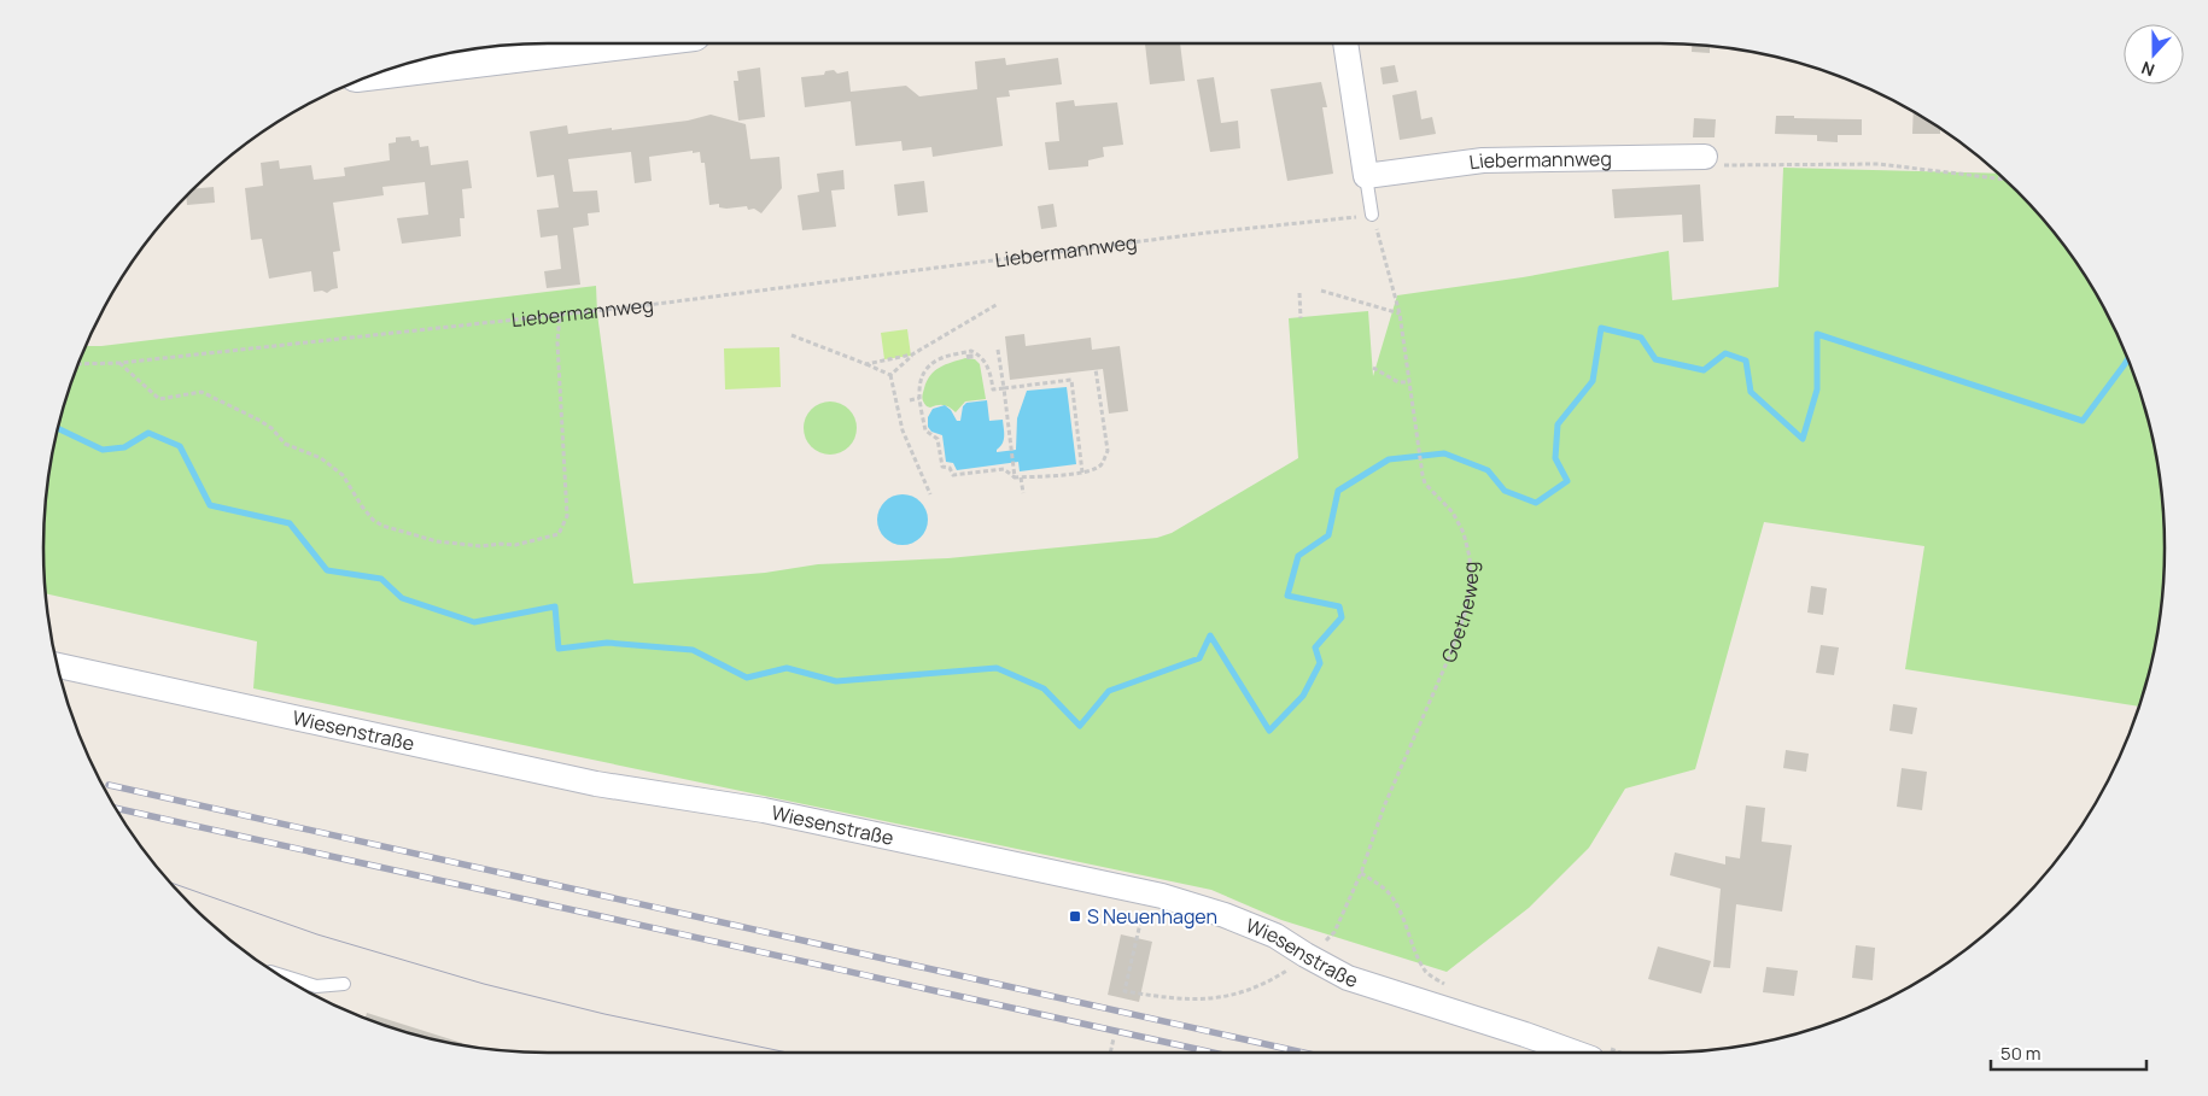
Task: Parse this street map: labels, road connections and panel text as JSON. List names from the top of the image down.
{
  "streets": {
    "street": ["Liebermannweg", "Wiesenstraße"],
    "path": ["Goetheweg"]
  },
  "crossings": [
    ["Liebermannweg", "Goetheweg"],
    ["Goetheweg", "Wiesenstraße"]
  ],
  "places": {
    "transit": ["S Neuenhagen"]
  },
  "scale_bar": "50 m",
  "north": "bottom"
}
